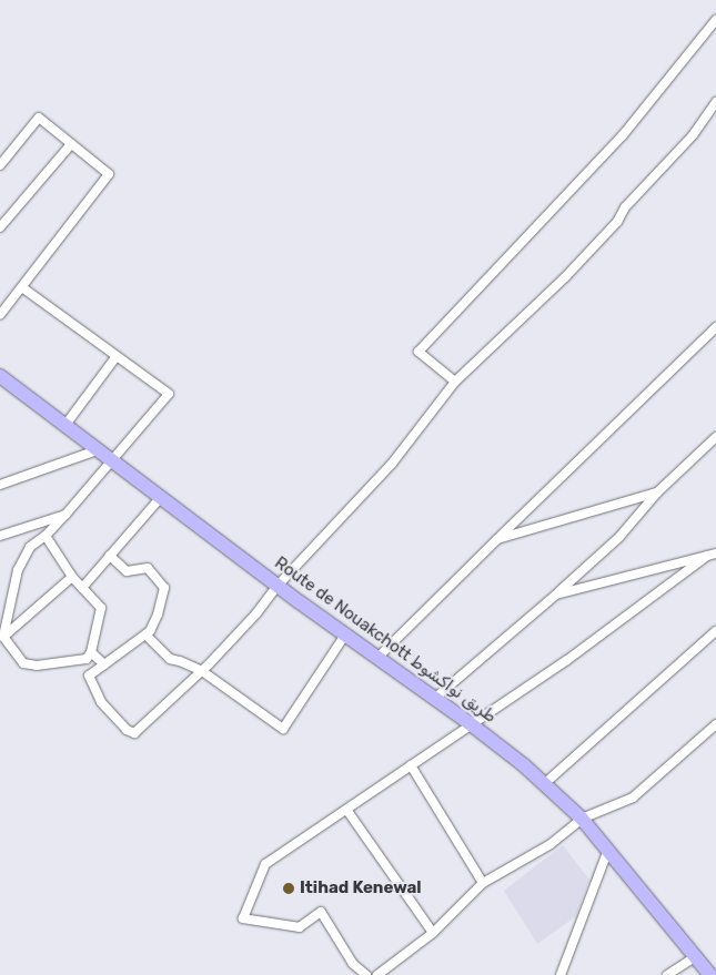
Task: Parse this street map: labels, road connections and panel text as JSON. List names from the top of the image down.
{
  "streets": {
    "highway": ["Route de Nouakchott طريق نواكشوط"]
  },
  "places": ["Itihad Kenewal"]
}
